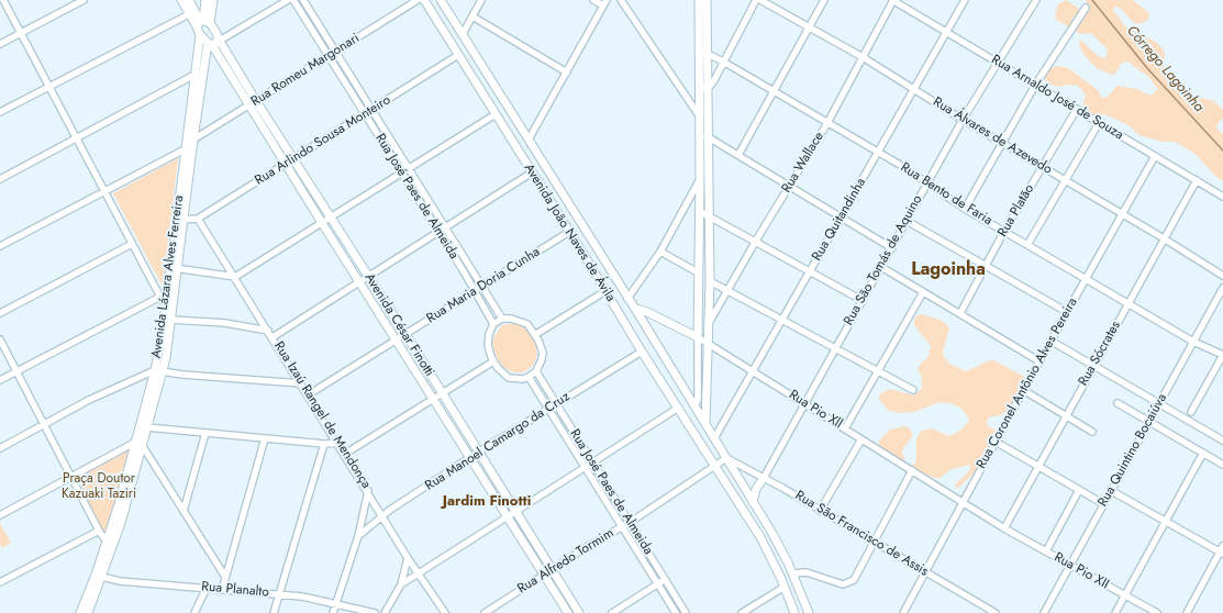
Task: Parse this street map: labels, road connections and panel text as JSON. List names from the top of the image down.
{
  "streets": {
    "main road": [
      "Avenida João Naves de Ávila",
      "Avenida Lázara Alves Ferreira",
      "Avenida César Finotti",
      "Rua Pio Xll"
    ],
    "street": [
      "Rua Romeu Margonari",
      "Rua Arnaldo José de Souza",
      "Rua Álvares de Azevedo",
      "Rua Arlindo Sousa Monteiro",
      "Rua Wallace",
      "Rua Bento de Faria",
      "Rua José Paes de Almeida",
      "Rua Platão",
      "Rua Quitandinha",
      "Rua São Tomás de Aquino",
      "Rua Maria Doria Cunha",
      "Rua Sócrates",
      "Rua Coronel Antônio Alves Pereira",
      "Rua Izaú Rangel de Mendonça",
      "Rua Manoel Camargo da Cruz",
      "Rua Quintino Bocaiúva",
      "Rua São Francisco de Assis",
      "Rua Alfredo Tormim",
      "Rua Pio XII",
      "Rua Planalto"
    ]
  },
  "crossings": [
    ["Rua Romeu Margonari", "Rua José Paes de Almeida"],
    ["Rua Romeu Margonari", "Avenida Lázara Alves Ferreira"],
    ["Rua Romeu Margonari", "Avenida César Finotti"],
    ["Rua Arnaldo José de Souza", "Rua Wallace"],
    ["Rua Arnaldo José de Souza", "Rua Platão"],
    ["Rua Arnaldo José de Souza", "Rua Quitandinha"],
    ["Rua Arnaldo José de Souza", "Rua São Tomás de Aquino"],
    ["Rua Arnaldo José de Souza", "Rua Sócrates"],
    ["Rua Arnaldo José de Souza", "Rua Coronel Antônio Alves Pereira"],
    ["Rua Álvares de Azevedo", "Rua Wallace"],
    ["Rua Álvares de Azevedo", "Rua Platão"],
    ["Rua Álvares de Azevedo", "Rua Quitandinha"],
    ["Rua Álvares de Azevedo", "Rua São Tomás de Aquino"],
    ["Rua Álvares de Azevedo", "Rua Sócrates"],
    ["Rua Álvares de Azevedo", "Rua Coronel Antônio Alves Pereira"],
    ["Rua Arlindo Sousa Monteiro", "Rua José Paes de Almeida"],
    ["Rua Arlindo Sousa Monteiro", "Avenida João Naves de Ávila"],
    ["Rua Arlindo Sousa Monteiro", "Avenida Lázara Alves Ferreira"],
    ["Rua Arlindo Sousa Monteiro", "Avenida César Finotti"],
    ["Rua Arlindo Sousa Monteiro", "Rua Izaú Rangel de Mendonça"],
    ["Rua Wallace", "Rua Bento de Faria"],
    ["Rua Bento de Faria", "Rua Platão"],
    ["Rua Bento de Faria", "Rua Quitandinha"],
    ["Rua Bento de Faria", "Rua São Tomás de Aquino"],
    ["Rua Bento de Faria", "Rua Sócrates"],
    ["Rua Bento de Faria", "Rua Coronel Antônio Alves Pereira"],
    ["Rua Bento de Faria", "Rua Quintino Bocaiúva"],
    ["Rua José Paes de Almeida", "Rua Maria Doria Cunha"],
    ["Rua José Paes de Almeida", "Rua Manoel Camargo da Cruz"],
    ["Rua José Paes de Almeida", "Rua Alfredo Tormim"],
    ["Rua Quitandinha", "Avenida João Naves de Ávila"],
    ["Rua Quitandinha", "Rua Pio Xll"],
    ["Avenida João Naves de Ávila", "Rua Maria Doria Cunha"],
    ["Avenida João Naves de Ávila", "Rua Pio Xll"],
    ["Avenida João Naves de Ávila", "Rua Manoel Camargo da Cruz"],
    ["Avenida João Naves de Ávila", "Rua São Francisco de Assis"],
    ["Avenida João Naves de Ávila", "Rua Alfredo Tormim"],
    ["Rua São Tomás de Aquino", "Rua Pio Xll"],
    ["Rua São Tomás de Aquino", "Rua São Francisco de Assis"],
    ["Avenida Lázara Alves Ferreira", "Avenida César Finotti"],
    ["Avenida Lázara Alves Ferreira", "Rua Planalto"],
    ["Rua Maria Doria Cunha", "Avenida César Finotti"],
    ["Rua Maria Doria Cunha", "Rua Izaú Rangel de Mendonça"],
    ["Avenida César Finotti", "Rua Manoel Camargo da Cruz"],
    ["Avenida César Finotti", "Rua Alfredo Tormim"],
    ["Rua Sócrates", "Rua Pio Xll"],
    ["Rua Sócrates", "Rua Pio XII"],
    ["Rua Coronel Antônio Alves Pereira", "Rua Pio Xll"],
    ["Rua Coronel Antônio Alves Pereira", "Rua São Francisco de Assis"],
    ["Rua Pio Xll", "Rua Pio XII"],
    ["Rua Izaú Rangel de Mendonça", "Rua Manoel Camargo da Cruz"],
    ["Rua Quintino Bocaiúva", "Rua Pio XII"]
  ],
  "districts": ["Lagoinha", "Jardim Finotti"],
  "water": ["Córrego Lagoinha"],
  "parks": ["Praça Doutor Kazuaki Taziri"]
}
